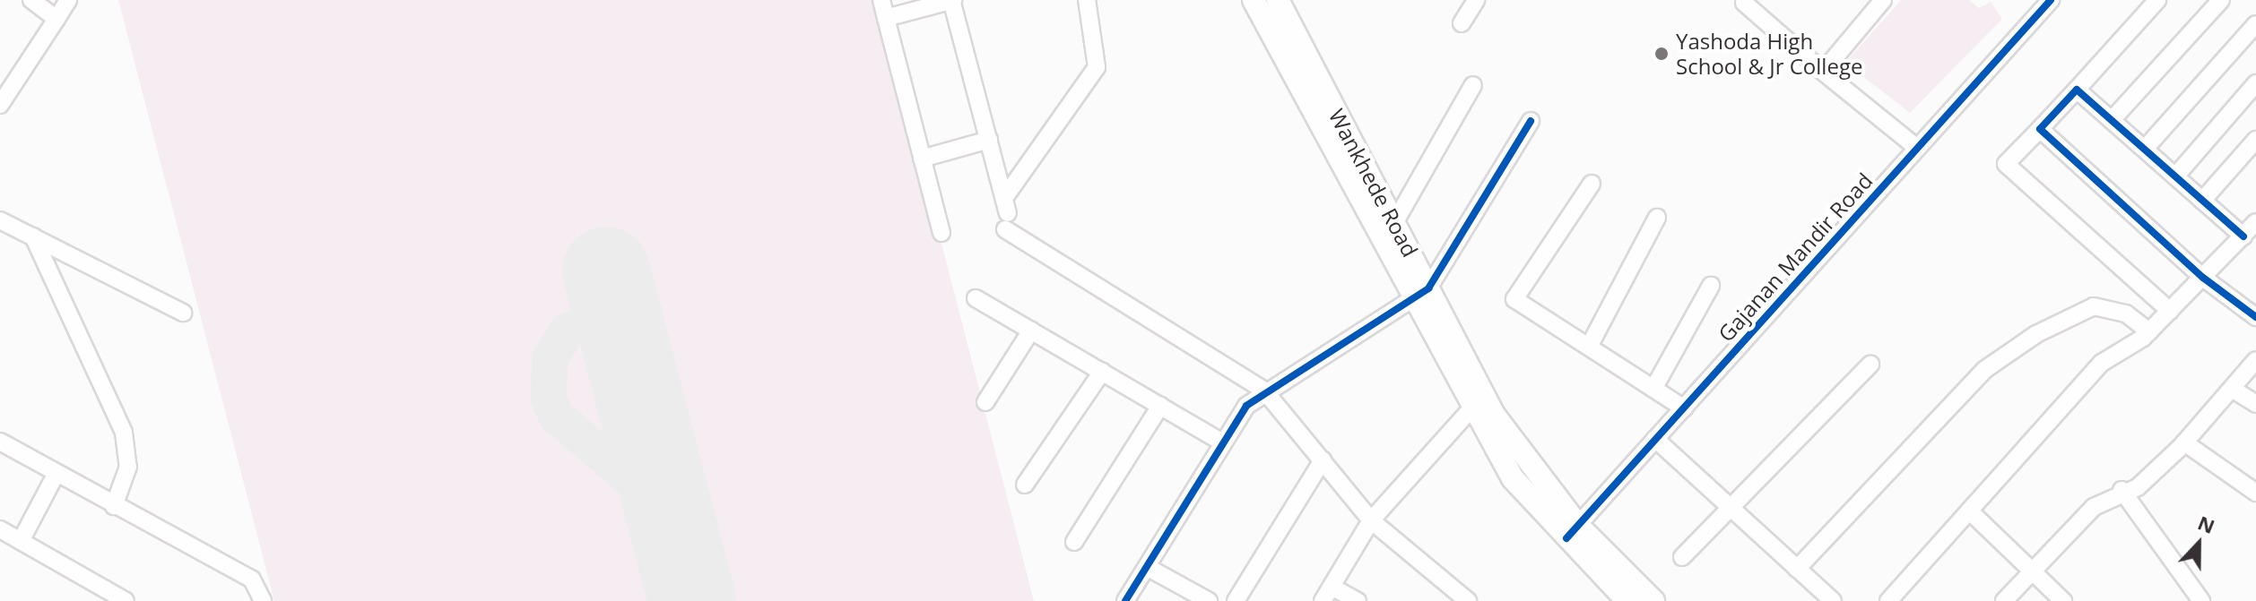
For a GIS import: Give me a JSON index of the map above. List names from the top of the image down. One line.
{"streets":{"main road":["Wankhede Road"],"street":["Gajanan Mandir Road"]},"crossings":[["Wankhede Road","Gajanan Mandir Road"]],"places":["Yashoda High School & Jr College"],"north":"top"}
